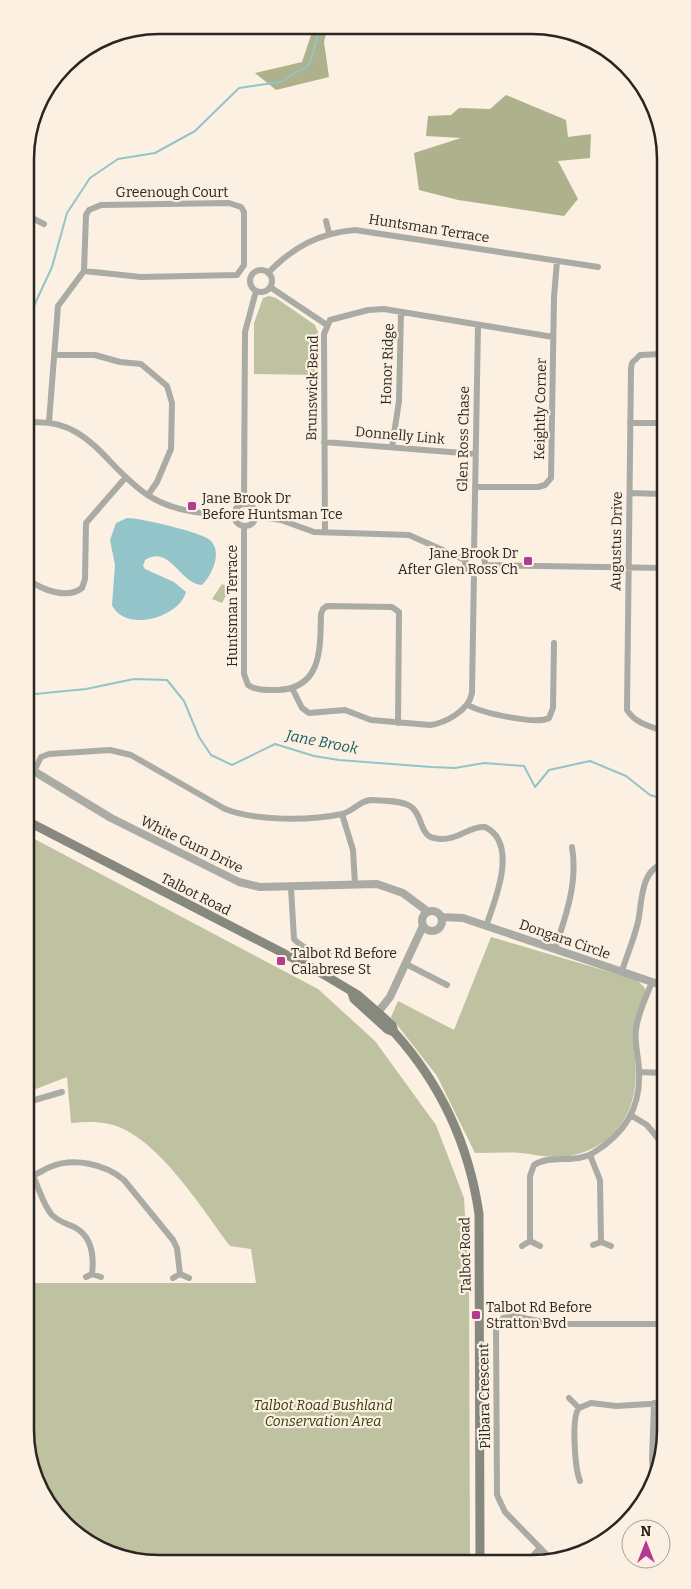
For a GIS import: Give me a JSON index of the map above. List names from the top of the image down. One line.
{"streets":{"main road":["Talbot Road"],"street":["Greenough Court","Huntsman Terrace","Honor Ridge","Brunswick Bend","Keightly Corner","Donnelly Link","Glen Ross Chase","Augustus Drive","White Gum Drive","Dongara Circle","Pilbara Crescent"]},"crossings":[["Huntsman Terrace","Keightly Corner"],["Honor Ridge","Brunswick Bend"],["Honor Ridge","Donnelly Link"],["Brunswick Bend","Keightly Corner"],["Brunswick Bend","Donnelly Link"],["Brunswick Bend","Glen Ross Chase"],["Keightly Corner","Glen Ross Chase"],["Donnelly Link","Glen Ross Chase"],["White Gum Drive","Dongara Circle"]],"water":["Jane Brook"],"parks":["Talbot Road Bushland Conservation Area"],"places":{"transit":["Jane Brook Dr Before Huntsman Tce","Jane Brook Dr After Glen Ross Ch","Talbot Rd Before Calabrese St","Talbot Rd Before Stratton Bvd"]},"north":"top"}
